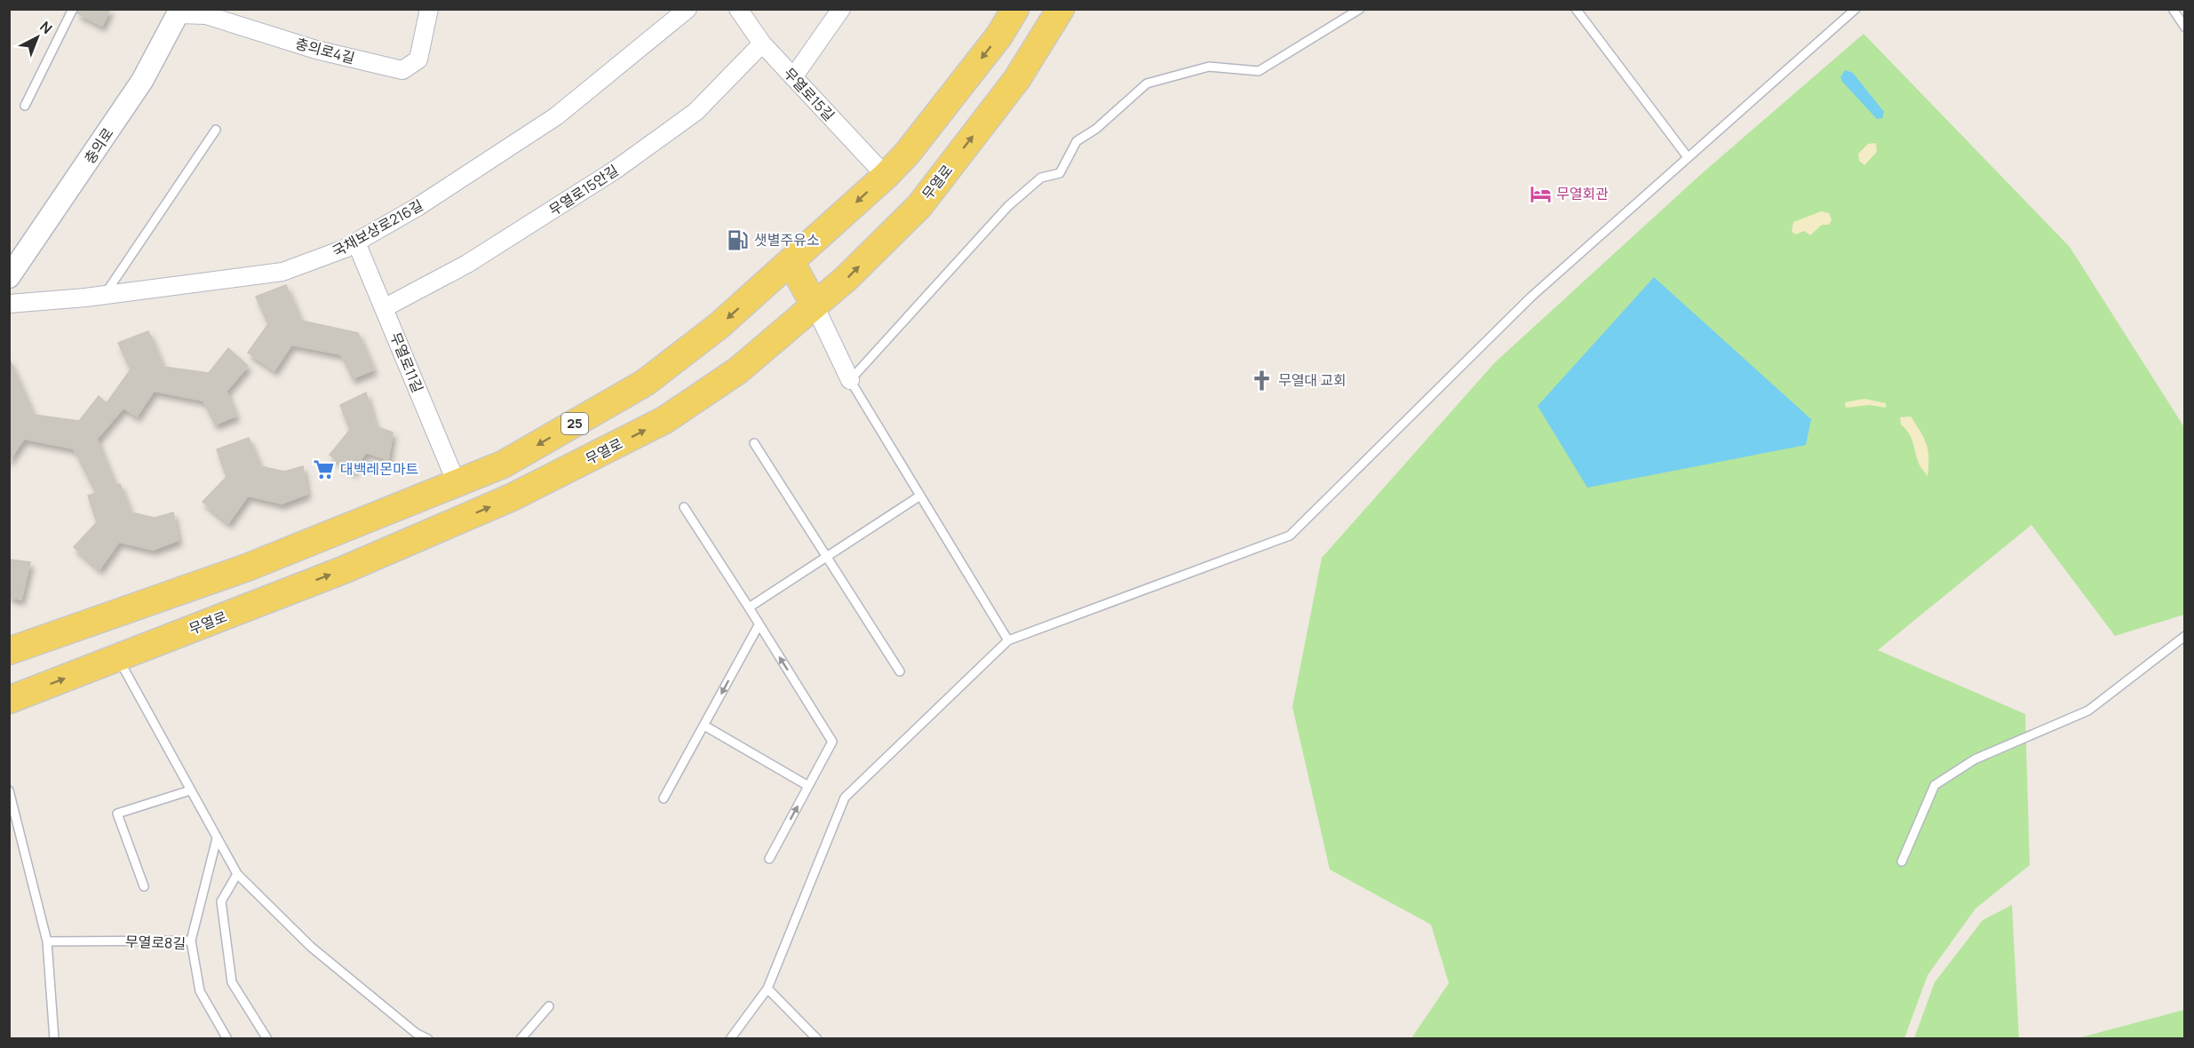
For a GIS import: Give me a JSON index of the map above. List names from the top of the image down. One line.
{"streets":{"main road":["무열로","25"],"street":["충의로4길","무열로15길","충의로","무열로15안길","국채보상로216길","무열로11길"],"lane":["무열로8길"]},"crossings":[["충의로4길","충의로"],["무열로15길","무열로15안길"],["무열로15길","25"],["무열로15안길","무열로11길"],["국채보상로216길","무열로11길"],["무열로11길","25"]],"places":{"hotel":["무열회관"],"fuel station":["샛별주유소"],"church":["무열대 교회"],"supermarket":["대백레몬마트"]},"north":"top right"}
